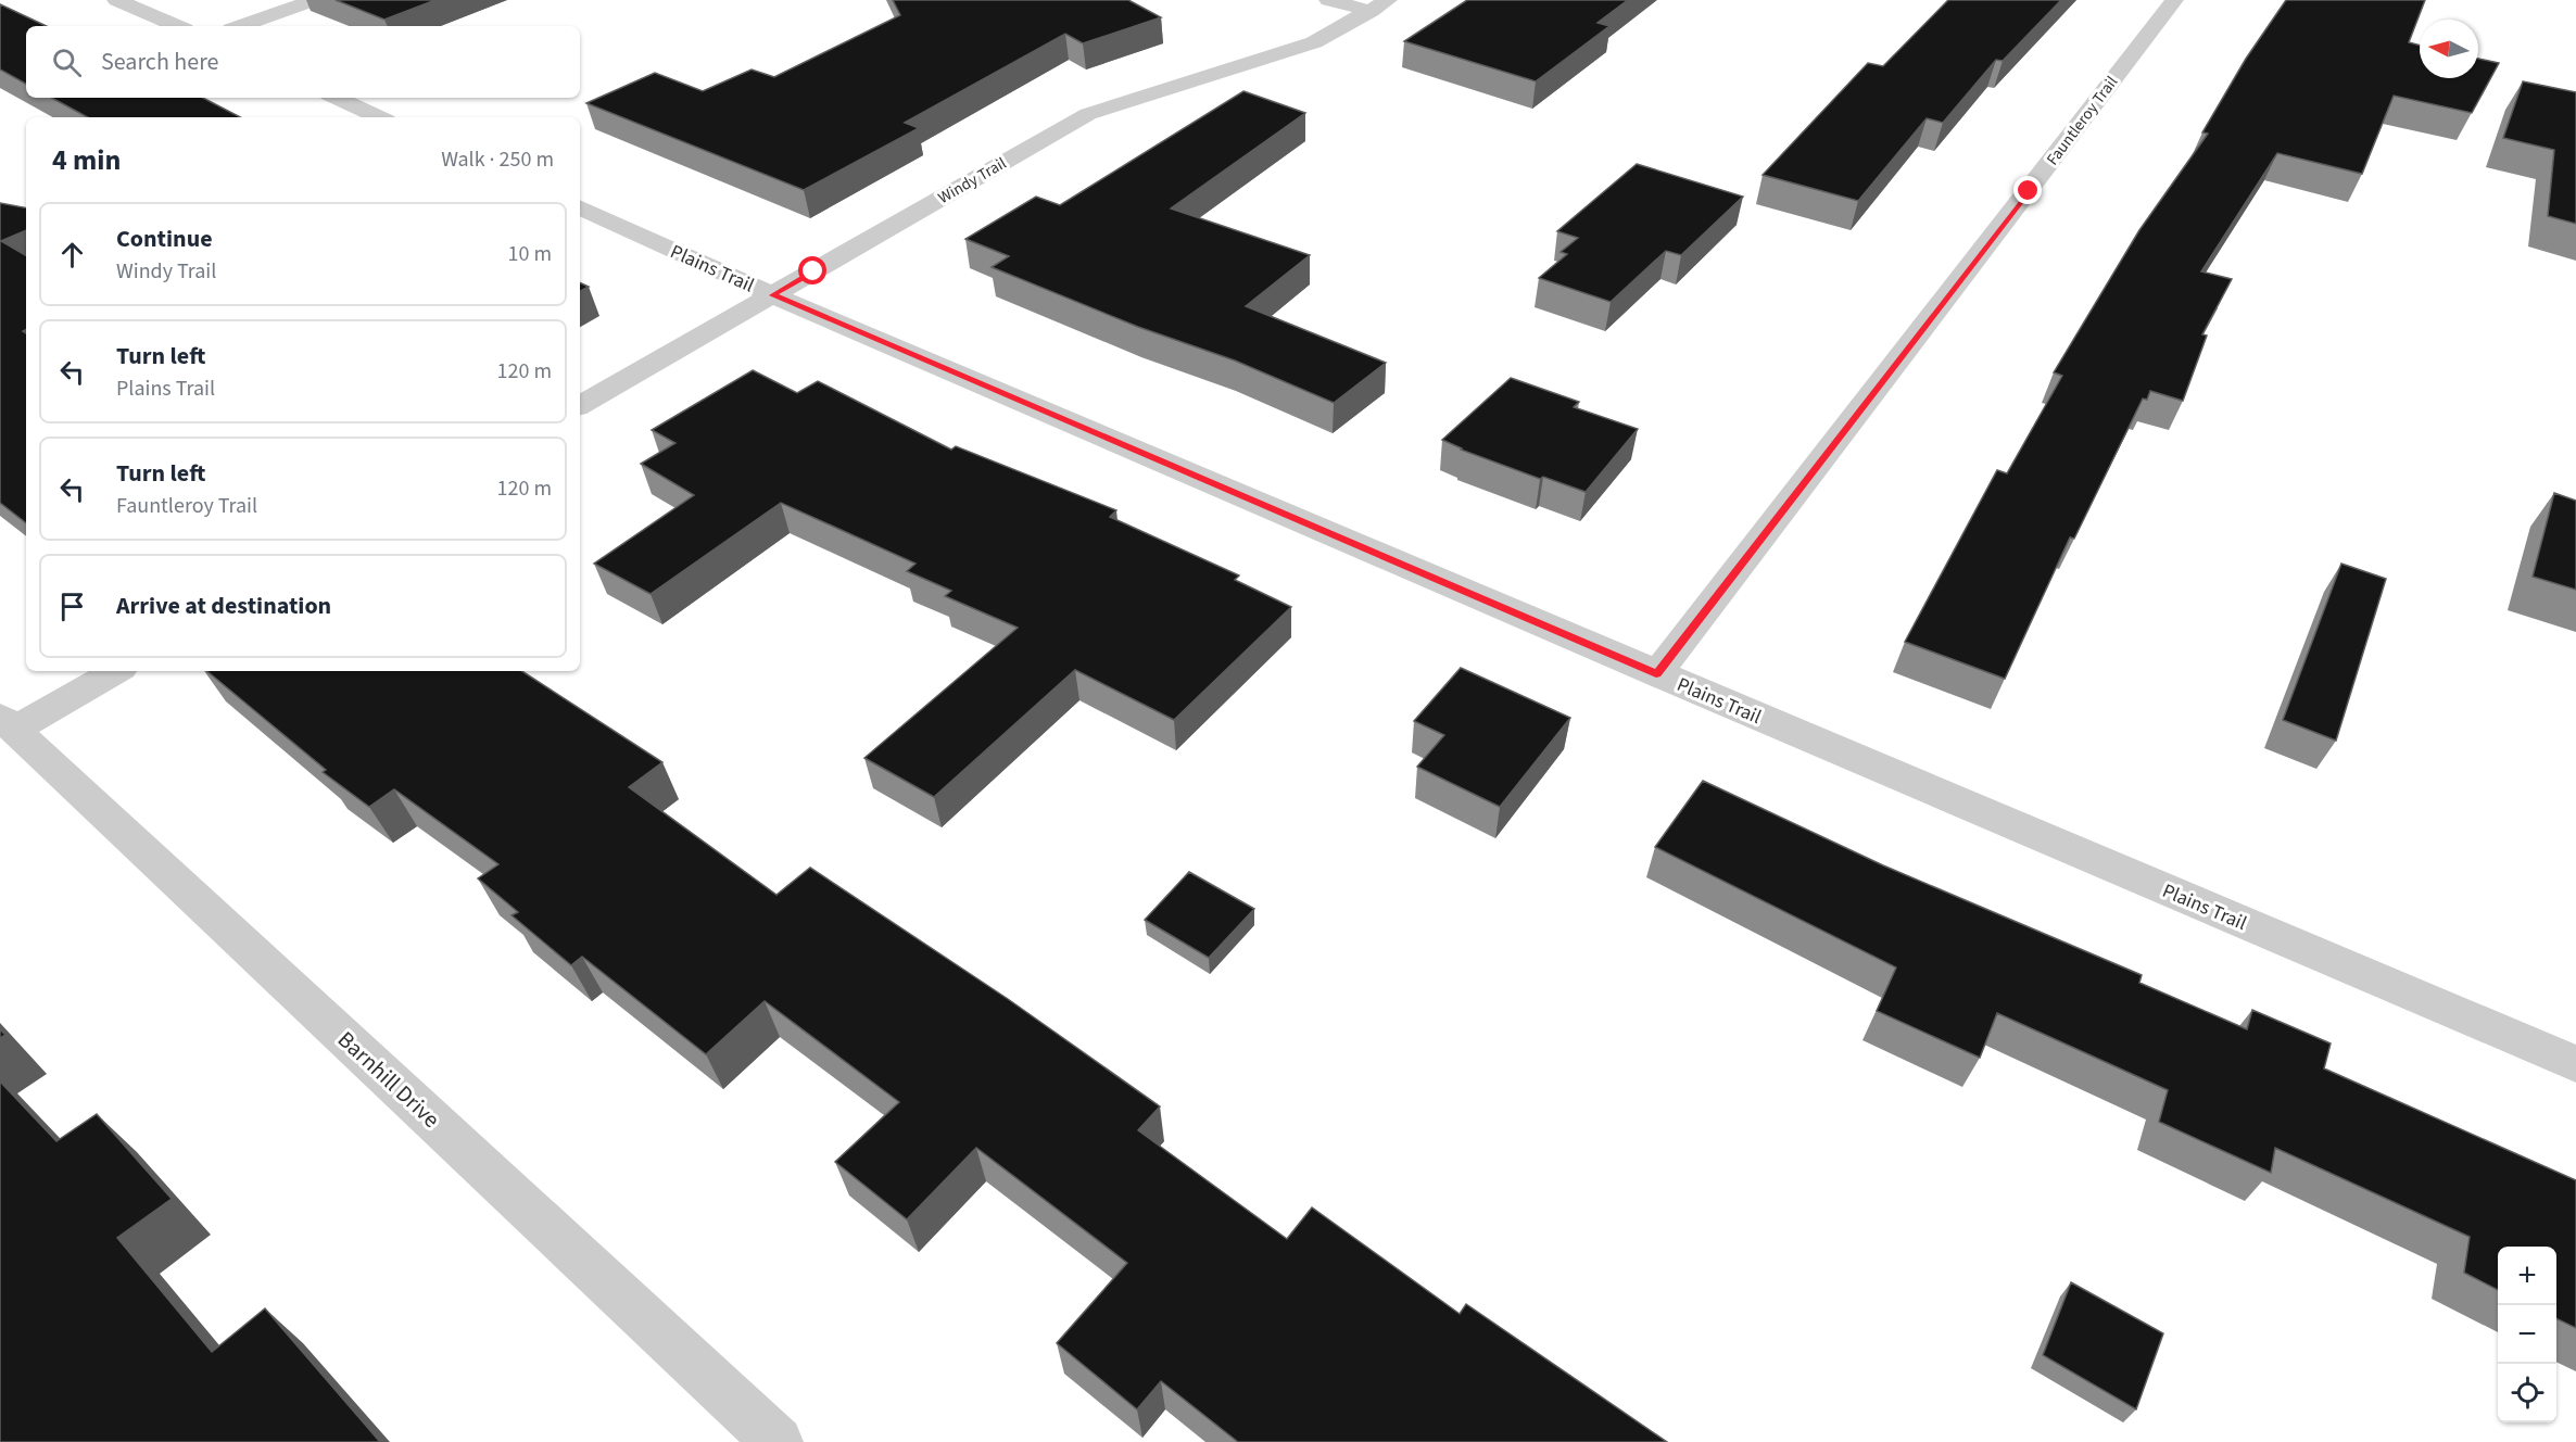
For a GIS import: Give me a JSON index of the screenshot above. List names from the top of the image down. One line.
{"streets":{"street":["Fauntleroy Trail","Windy Trail","Plains Trail","Barnhill Drive"]},"crossings":[["Fauntleroy Trail","Plains Trail"],["Windy Trail","Plains Trail"]],"north":"left","page":{"search":"Search here","heading":["4 min","Walk · 250 m"],"list":[["Continue","Windy Trail","10 m"],["Turn left","Plains Trail","120 m"],["Turn left","Fauntleroy Trail","120 m"],"Arrive at destination"],"map_buttons":["+","−"]}}
